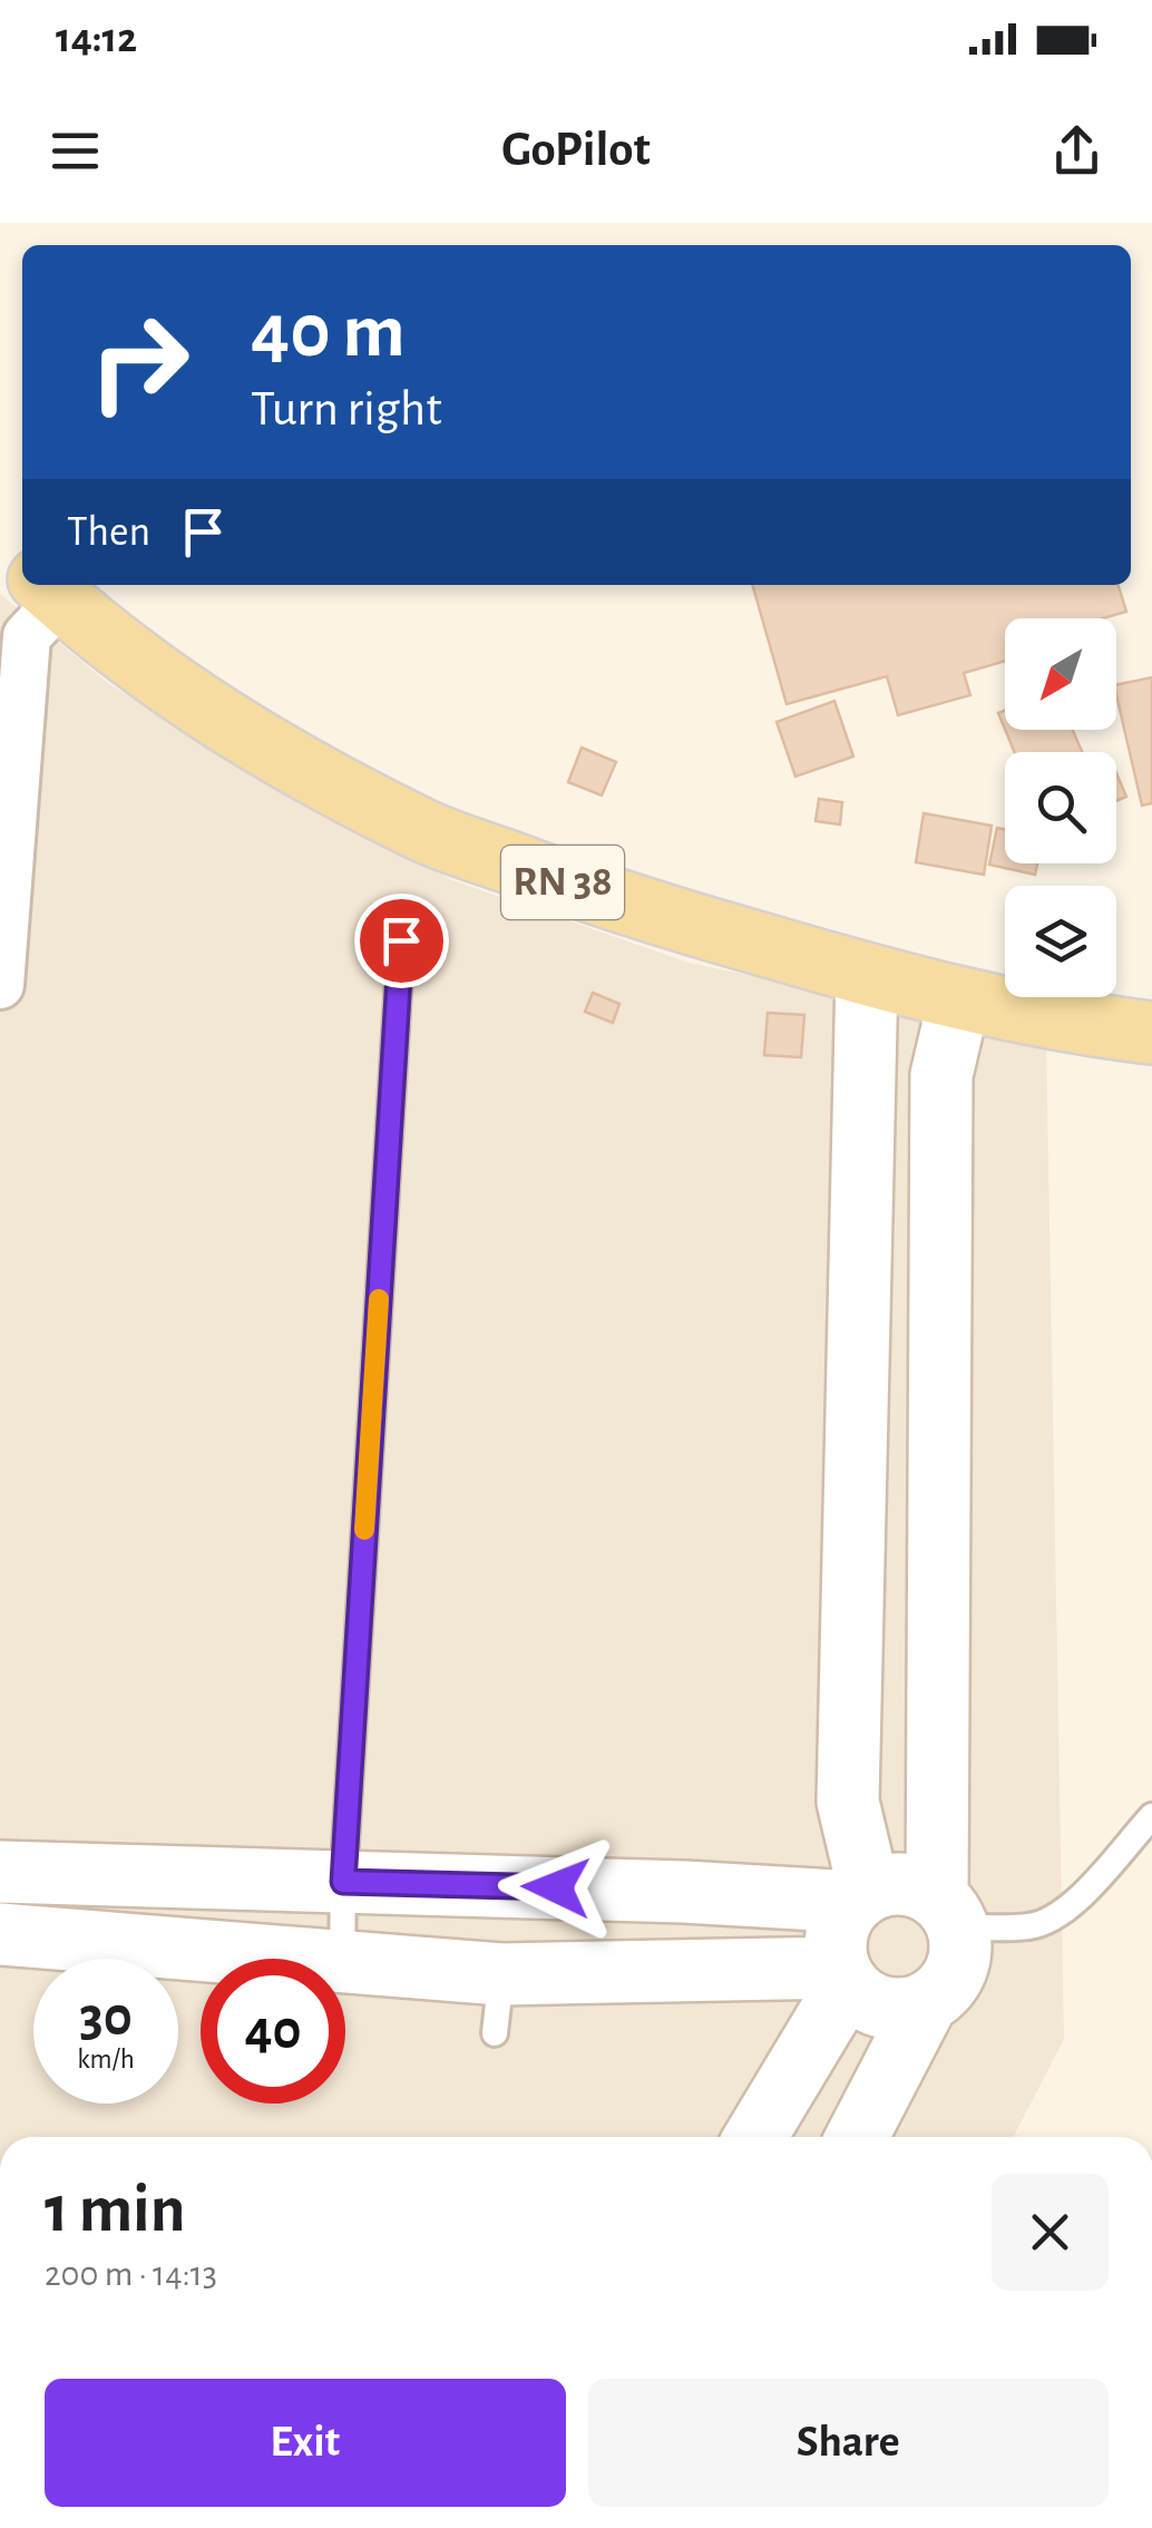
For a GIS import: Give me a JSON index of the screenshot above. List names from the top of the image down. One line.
{"streets":{"main road":["RN 38"]},"north":"bottom left","page":{"status":"14:12","header":"GoPilot","turn":["40 m","Turn right"],"then":"Then","speed":"30 km/h","limit":"40","heading":["1 min","200 m · 14:13"],"buttons":["Exit","Share"]}}
